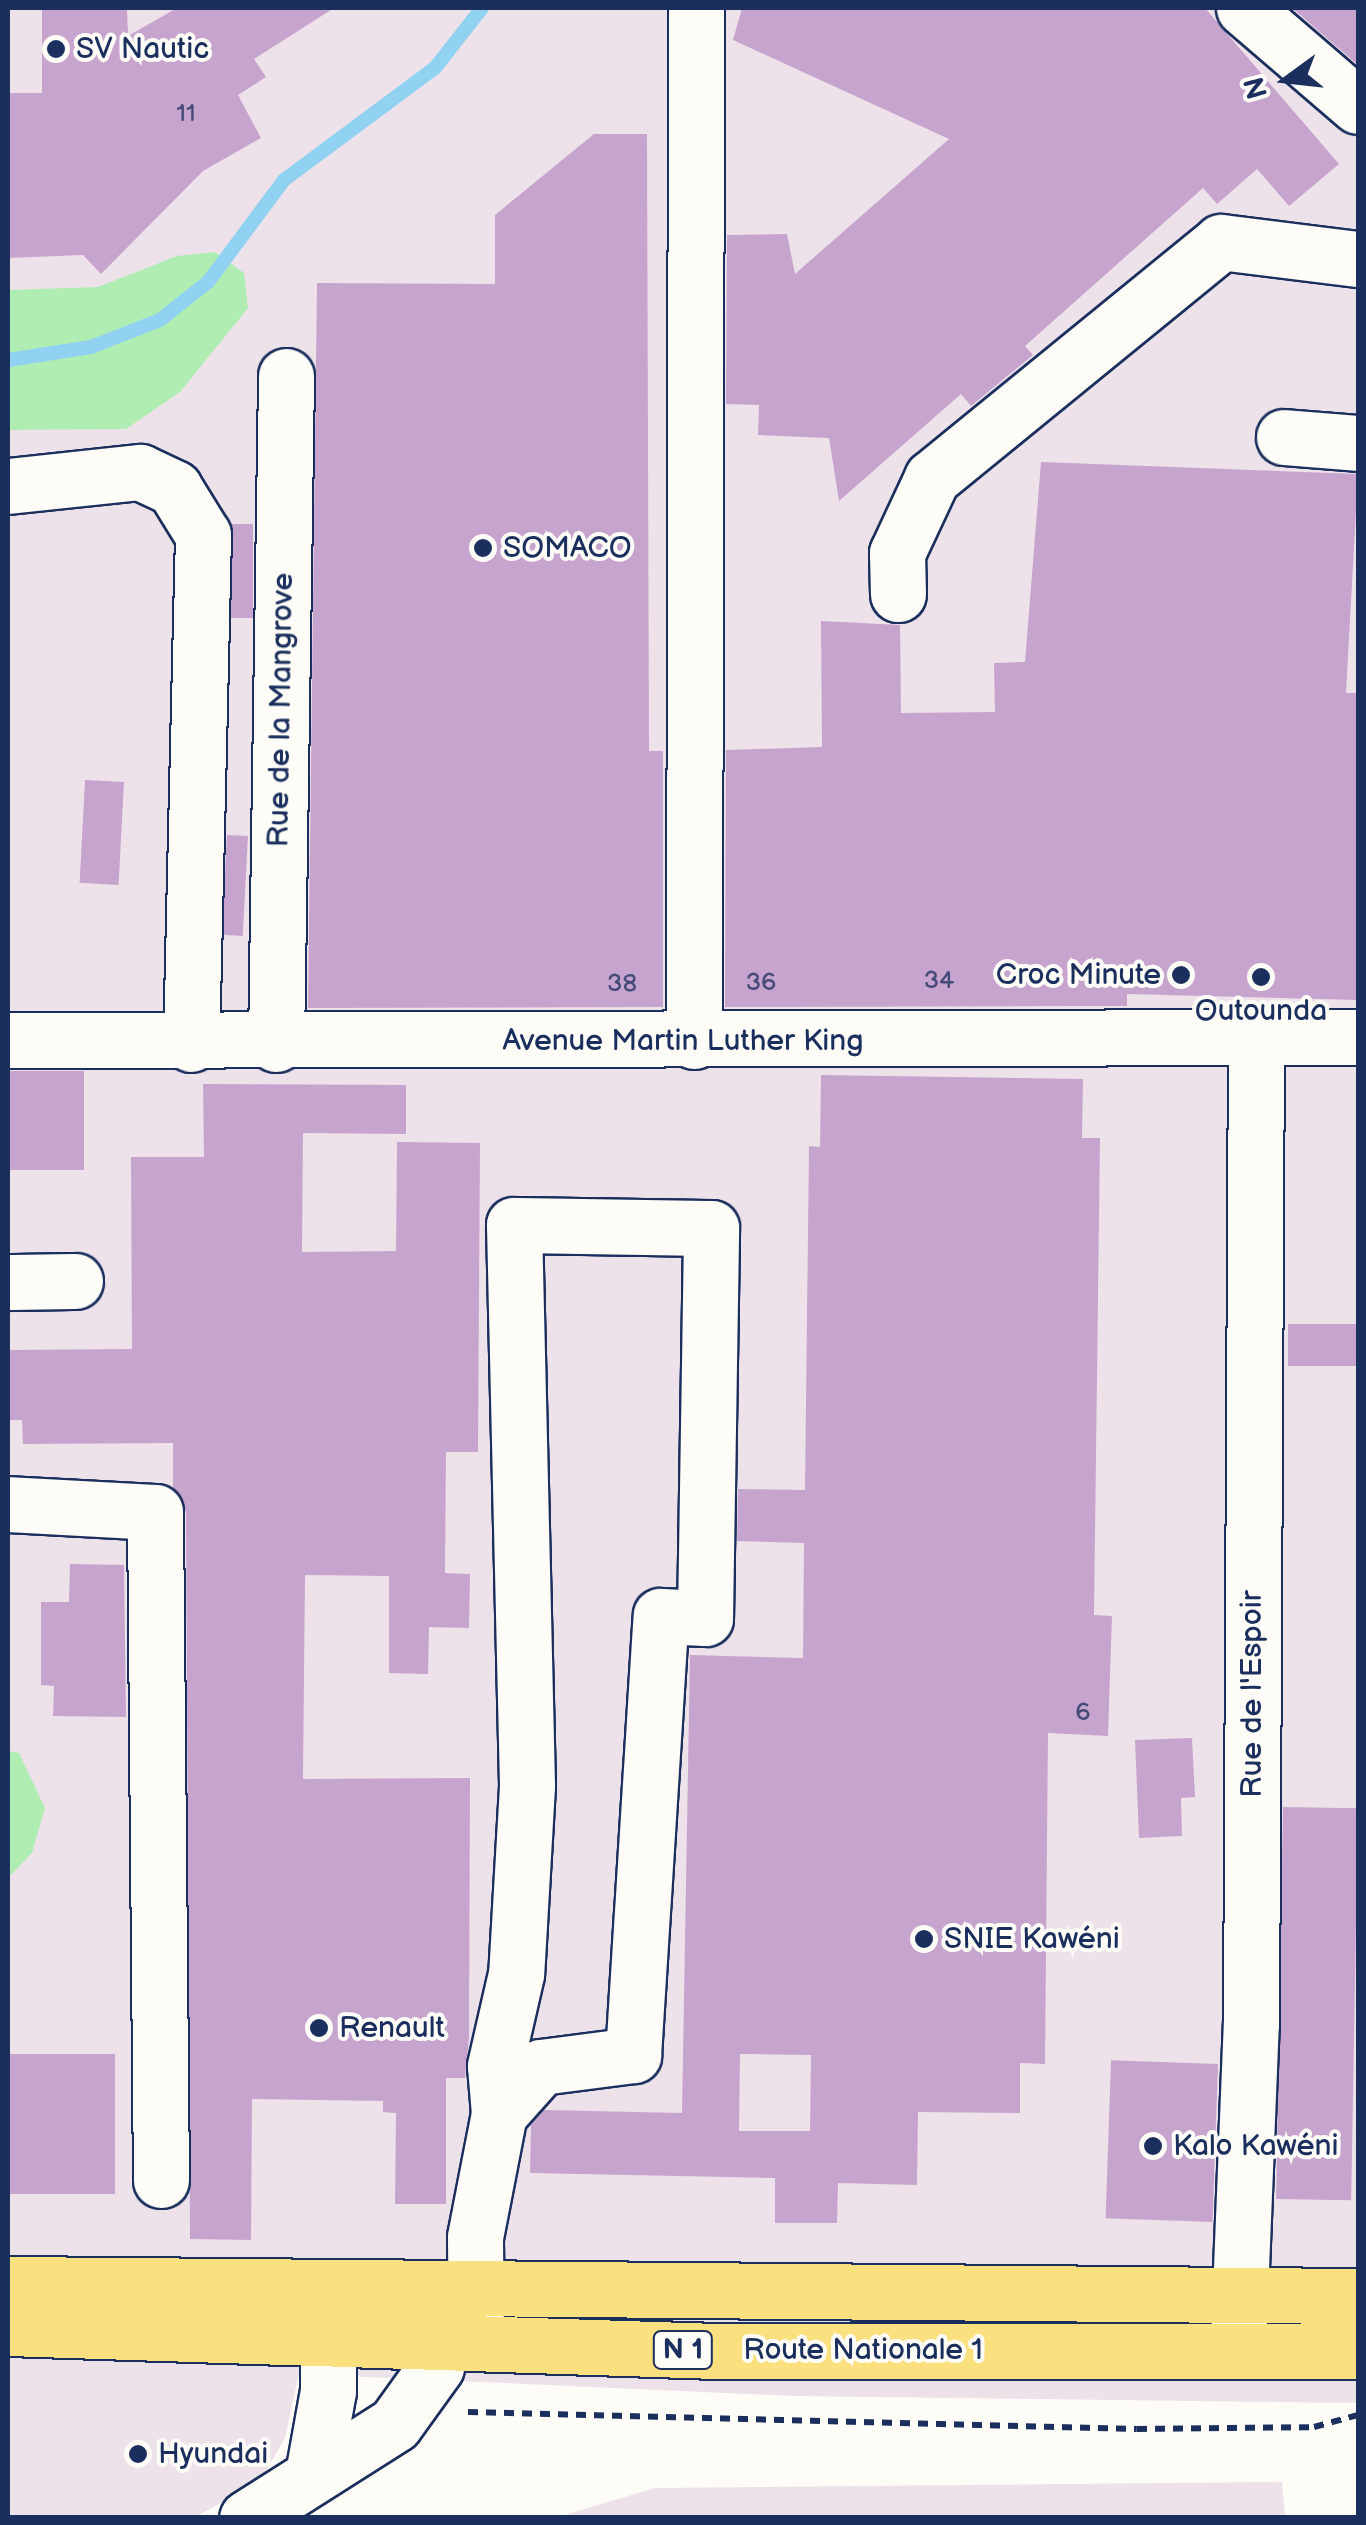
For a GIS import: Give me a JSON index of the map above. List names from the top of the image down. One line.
{"streets":{"main road":["N 1","Route Nationale 1"],"street":["Rue de la Mangrove","Avenue Martin Luther King","Rue de l'Espoir"]},"crossings":[["Rue de la Mangrove","Avenue Martin Luther King"],["Avenue Martin Luther King","Rue de l'Espoir"],["Rue de l'Espoir","Route Nationale 1"]],"places":["SV Nautic","SOMACO","Croc Minute","Outounda","SNIE Kawéni","Renault","Kalo Kawéni","Hyundai"],"house_numbers":["11","34","36","38","6"],"north":"left"}
